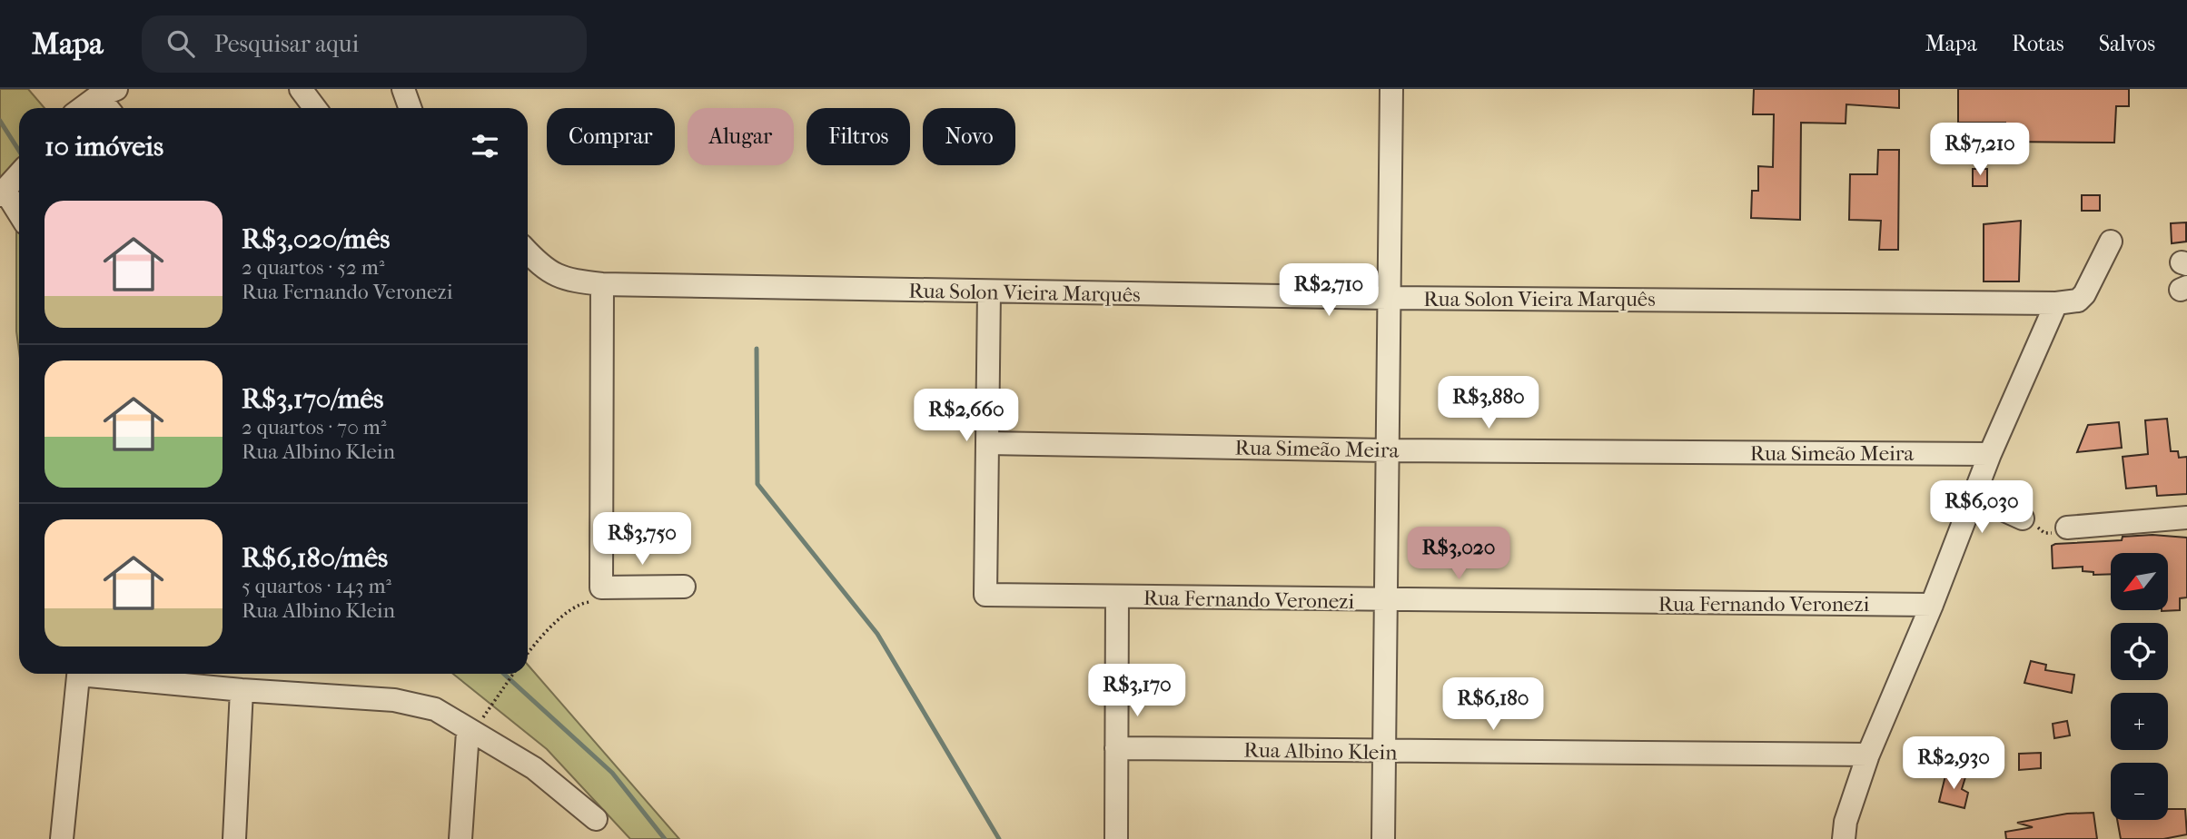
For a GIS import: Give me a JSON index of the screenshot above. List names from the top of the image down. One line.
{"streets":{"street":["Rua Solon Vieira Marquês","Rua Simeão Meira","Rua Fernando Veronezi","Rua Albino Klein"]},"crossings":[["Rua Simeão Meira","Rua Fernando Veronezi"]],"north":"bottom left","page":{"header":"Mapa","search":"Pesquisar aqui","nav":["Mapa","Rotas","Salvos"],"chip":["Comprar","Alugar","Filtros","Novo"],"heading":"10 imóveis","price":["R$7,210","R$2,710","R$3,880","R$2,660","R$6,030","R$3,750","R$3,020","R$3,170","R$6,180","R$2,930"],"list":[{"name":"R$3,020/mês","note":"2 quartos · 52 m² · Rua Fernando Veronezi"},{"name":"R$3,170/mês","note":"2 quartos · 70 m² · Rua Albino Klein"},{"name":"R$6,180/mês","note":"5 quartos · 143 m² · Rua Albino Klein"}],"map_buttons":["+","−"]}}
